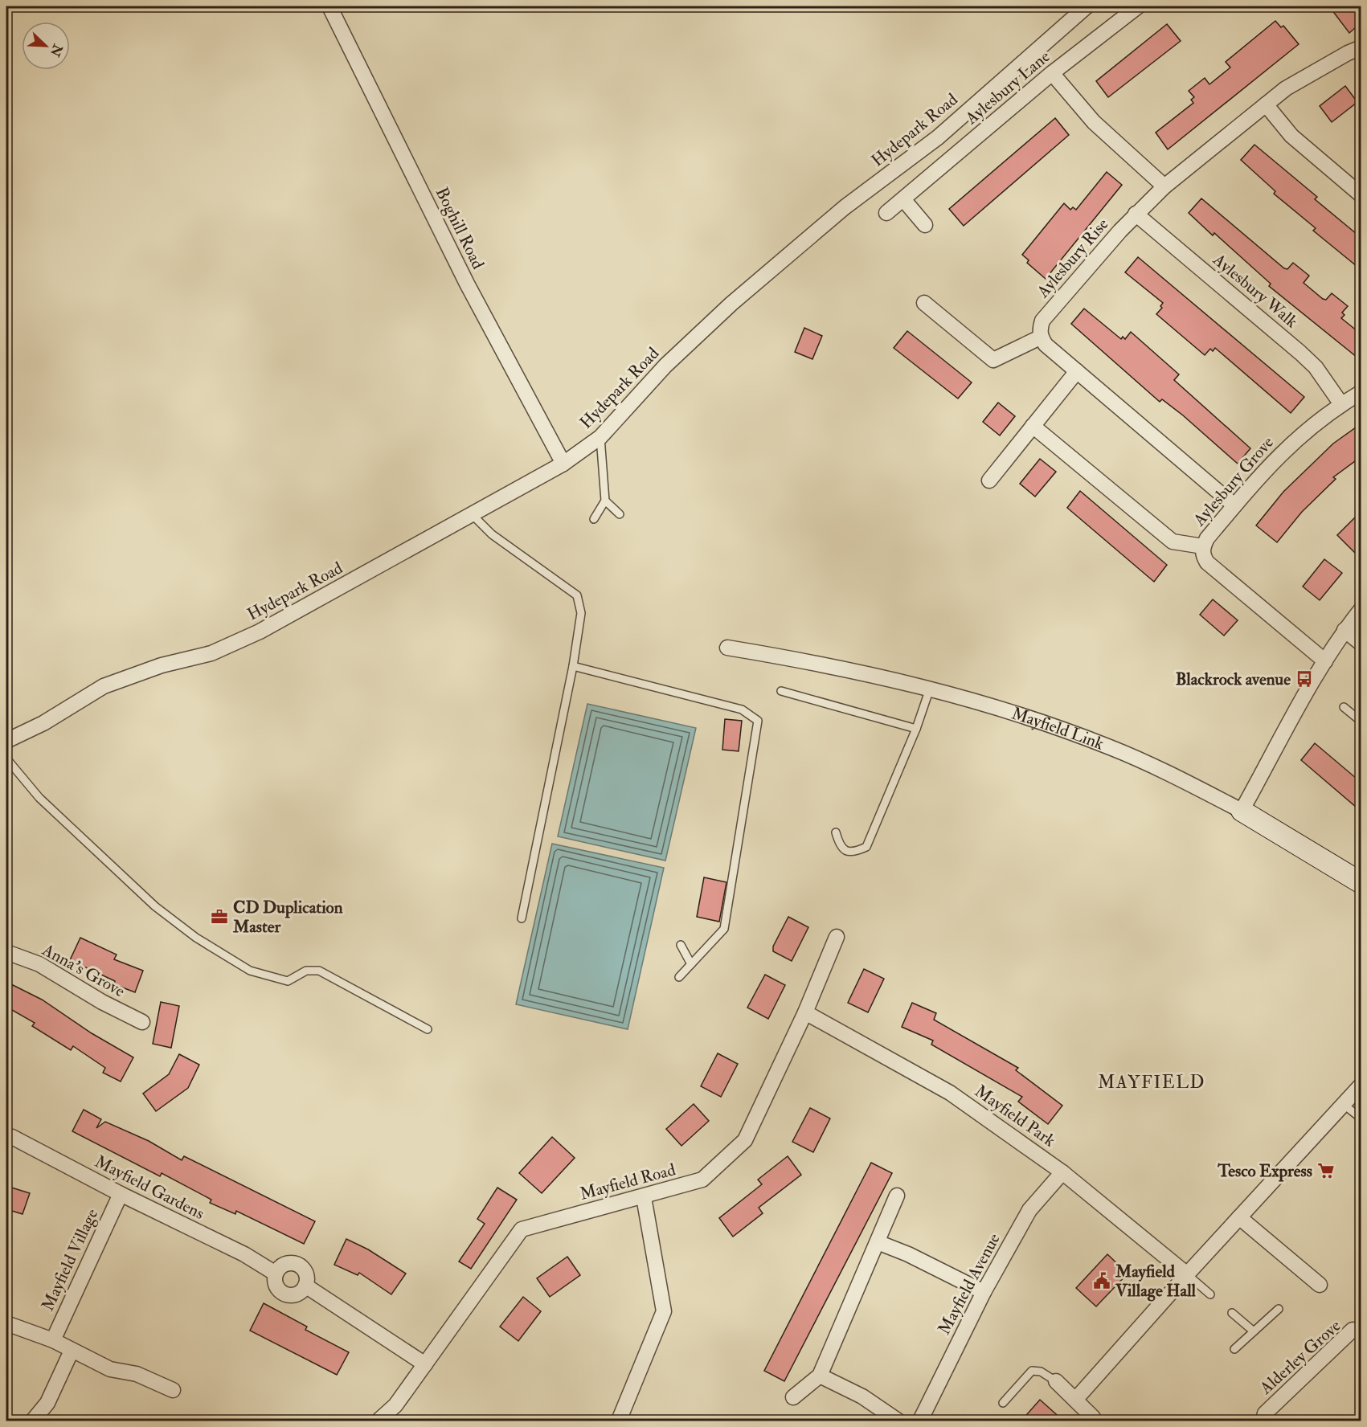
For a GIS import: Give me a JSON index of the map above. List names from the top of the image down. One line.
{"streets":{"street":["Aylesbury Lane","Hydepark Road","Boghill Road","Aylesbury Rise","Aylesbury Walk","Aylesbury Grove","Mayfield Link","Anna's Grove","Mayfield Park","Mayfield Road","Mayfield Gardens","Mayfield Village","Mayfield Avenue","Alderley Grove"]},"crossings":[["Hydepark Road","Boghill Road"],["Aylesbury Rise","Aylesbury Walk"],["Aylesbury Walk","Aylesbury Grove"],["Mayfield Park","Mayfield Road"],["Mayfield Park","Mayfield Avenue"],["Mayfield Gardens","Mayfield Village"]],"districts":["MAYFIELD"],"places":{"bus stop":["Blackrock avenue"],"office":["CD Duplication Master"],"supermarket":["Tesco Express"],"public building":["Mayfield Village Hall"]},"north":"bottom right"}
